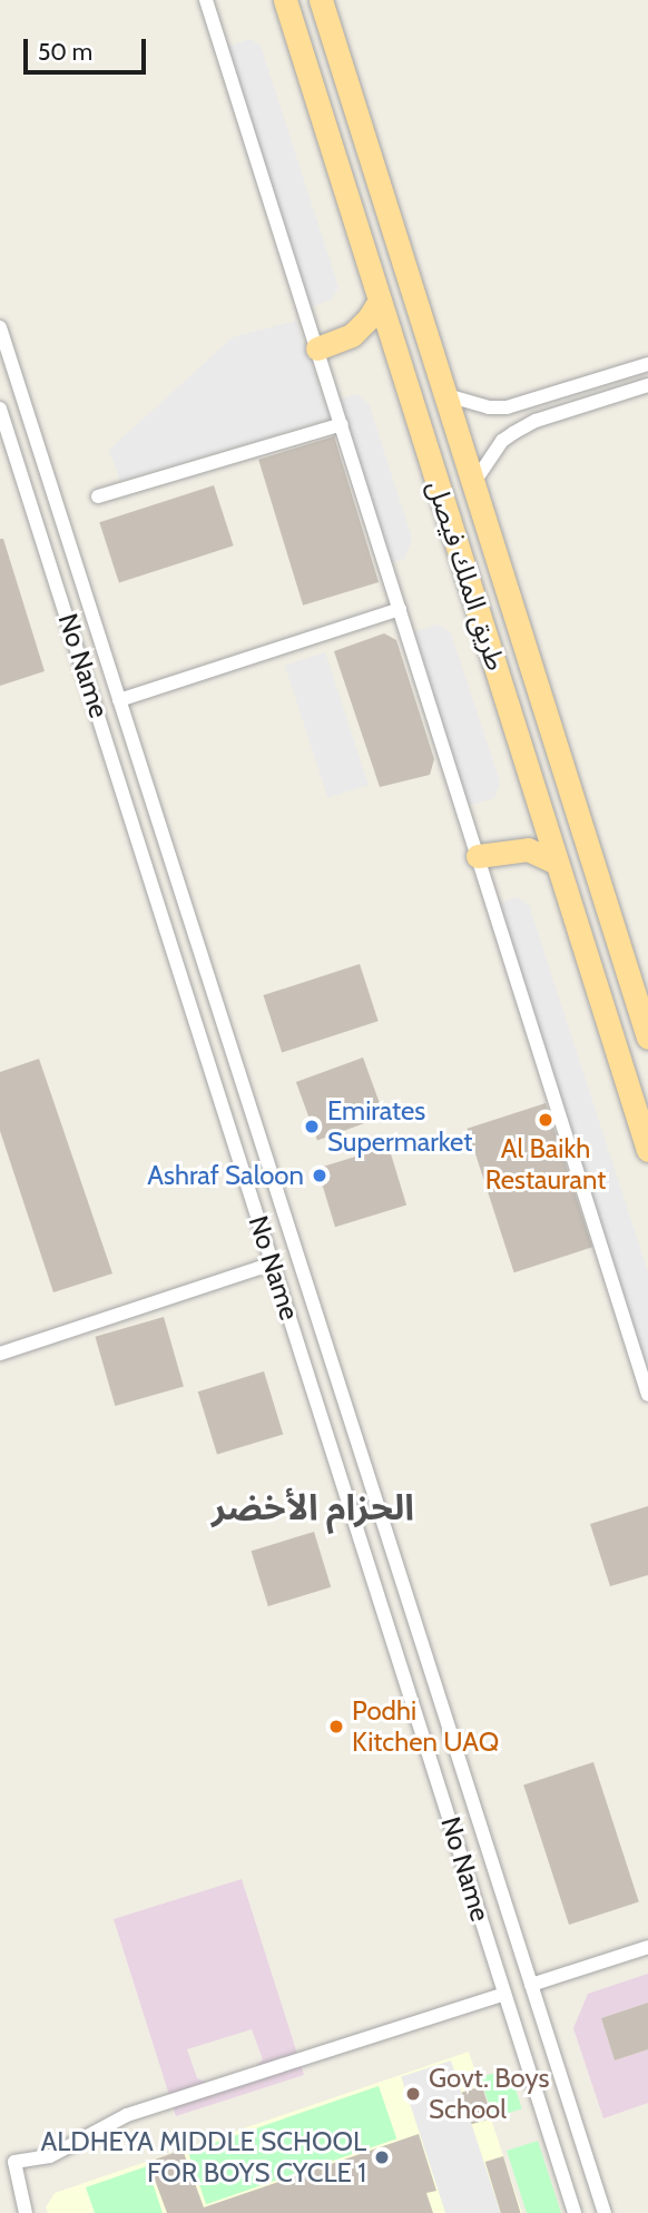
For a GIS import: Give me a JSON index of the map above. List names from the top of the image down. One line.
{"streets":{"main road":["طريق الملك فيصل"],"street":["No Name"]},"districts":["الحزام الأخضر"],"places":["Al Baikh Restaurant","Emirates Supermarket","Ashraf Saloon","Podhi Kitchen UAQ","Govt. Boys School","ALDHEYA MIDDLE SCHOOL FOR BOYS CYCLE 1"],"scale_bar":"50 m"}
